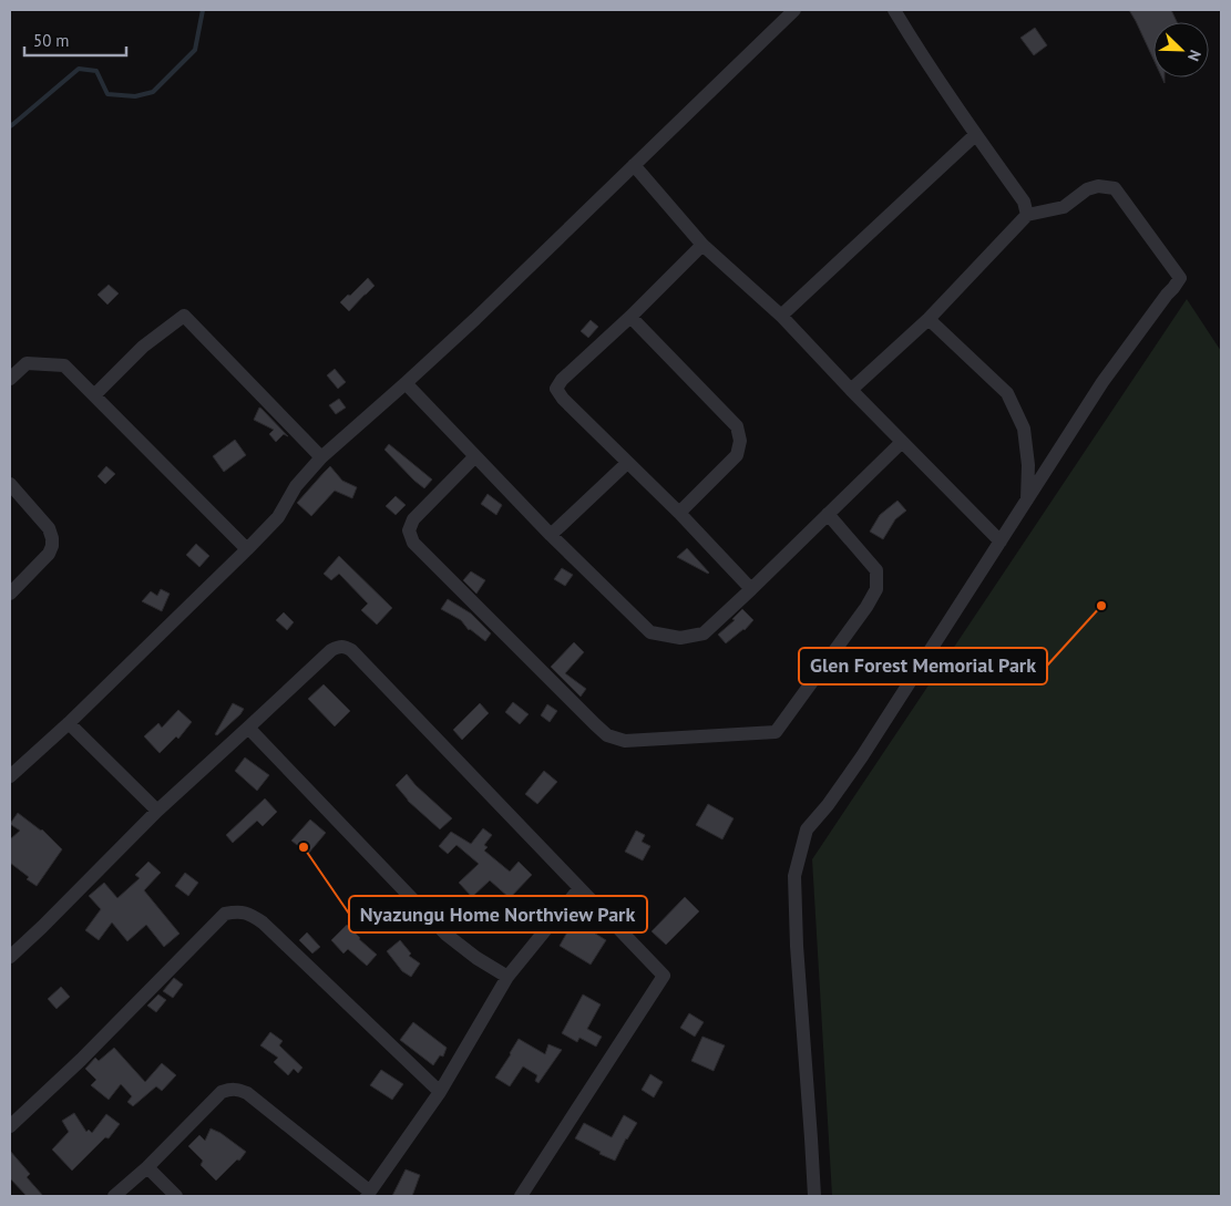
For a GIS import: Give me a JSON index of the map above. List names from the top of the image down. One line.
{"places":["Glen Forest Memorial Park","Nyazungu Home Northview Park"],"scale_bar":"50 m","north":"bottom right"}
